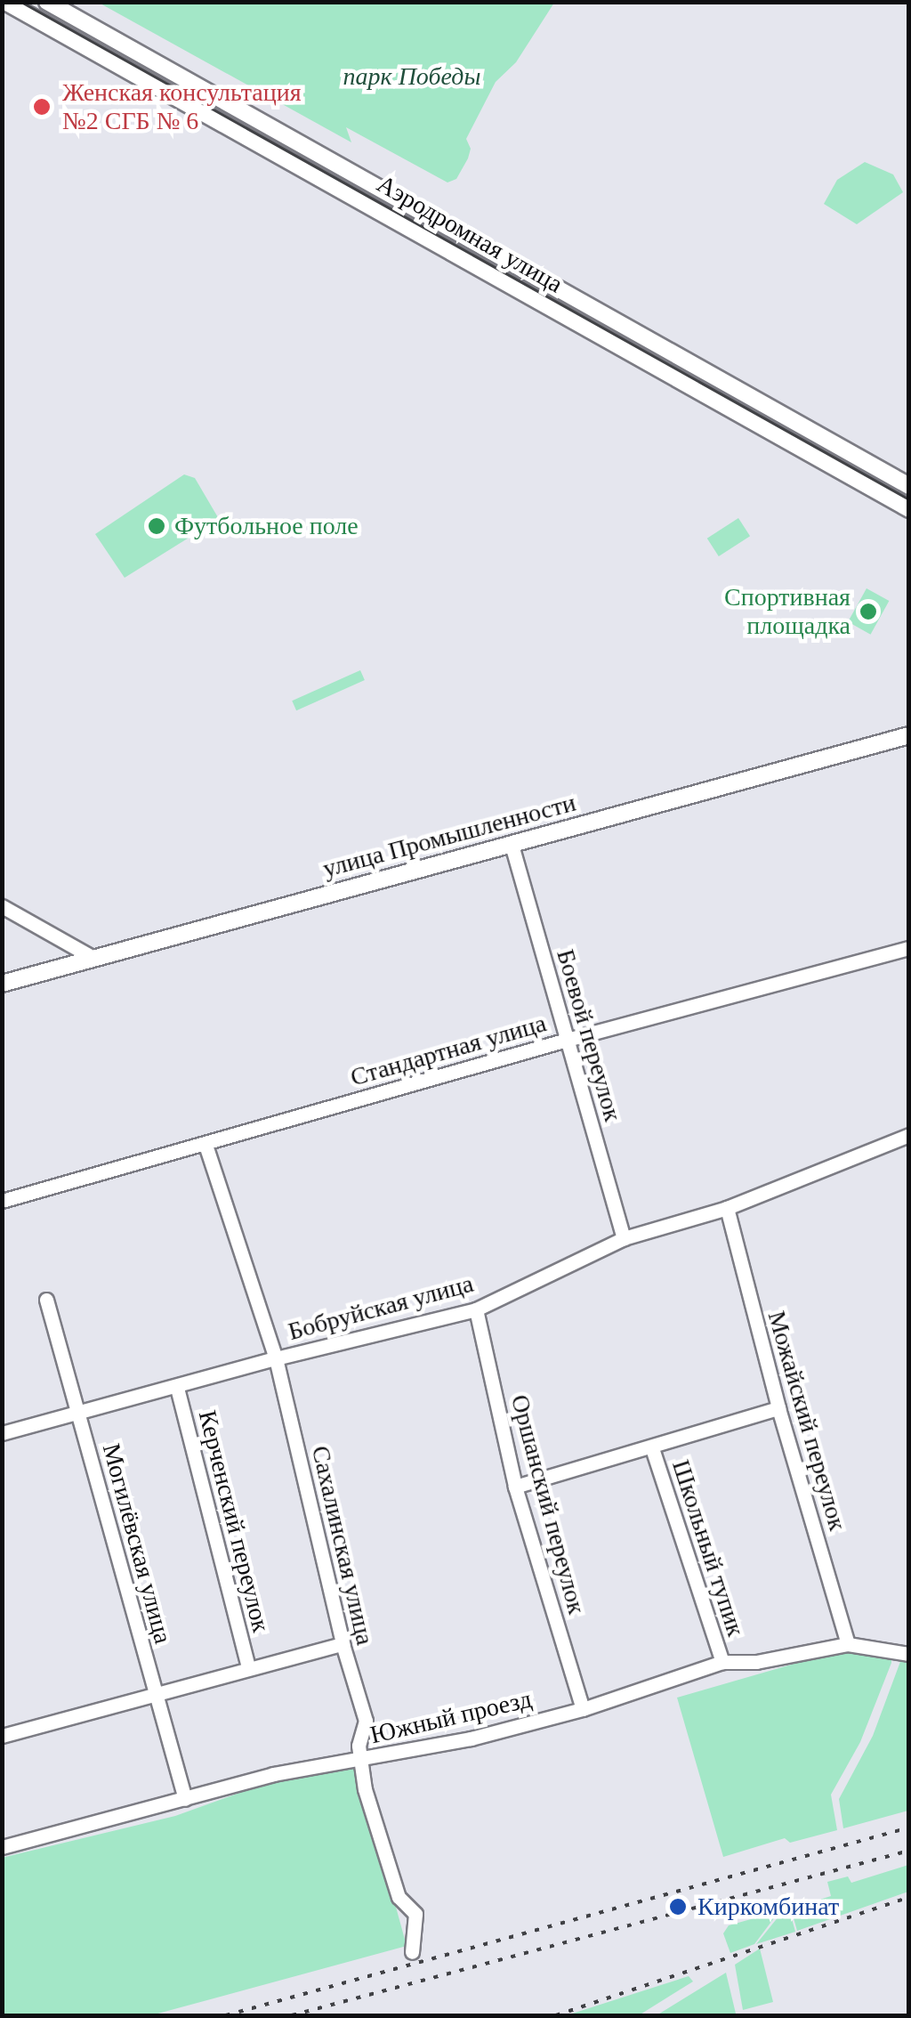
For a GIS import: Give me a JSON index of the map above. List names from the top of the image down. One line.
{"streets":{"main road":["Аэродромная улица","улица Промышленности"],"street":["Боевой переулок","Стандартная улица","Бобруйская улица","Можайский переулок","Оршанский переулок","Керченский переулок","Могилёвская улица","Сахалинская улица","Школьный тупик","Южный проезд"]},"crossings":[["улица Промышленности","Боевой переулок"],["Боевой переулок","Стандартная улица"],["Боевой переулок","Бобруйская улица"],["Стандартная улица","Сахалинская улица"],["Бобруйская улица","Можайский переулок"],["Бобруйская улица","Оршанский переулок"],["Бобруйская улица","Керченский переулок"],["Бобруйская улица","Могилёвская улица"],["Бобруйская улица","Сахалинская улица"],["Можайский переулок","Южный проезд"],["Оршанский переулок","Южный проезд"],["Могилёвская улица","Южный проезд"],["Сахалинская улица","Южный проезд"],["Школьный тупик","Южный проезд"]],"parks":["парк Победы"],"places":["Женская консультация №2 СГБ № 6","Футбольное поле","Спортивная площадка","Киркомбинат"]}
